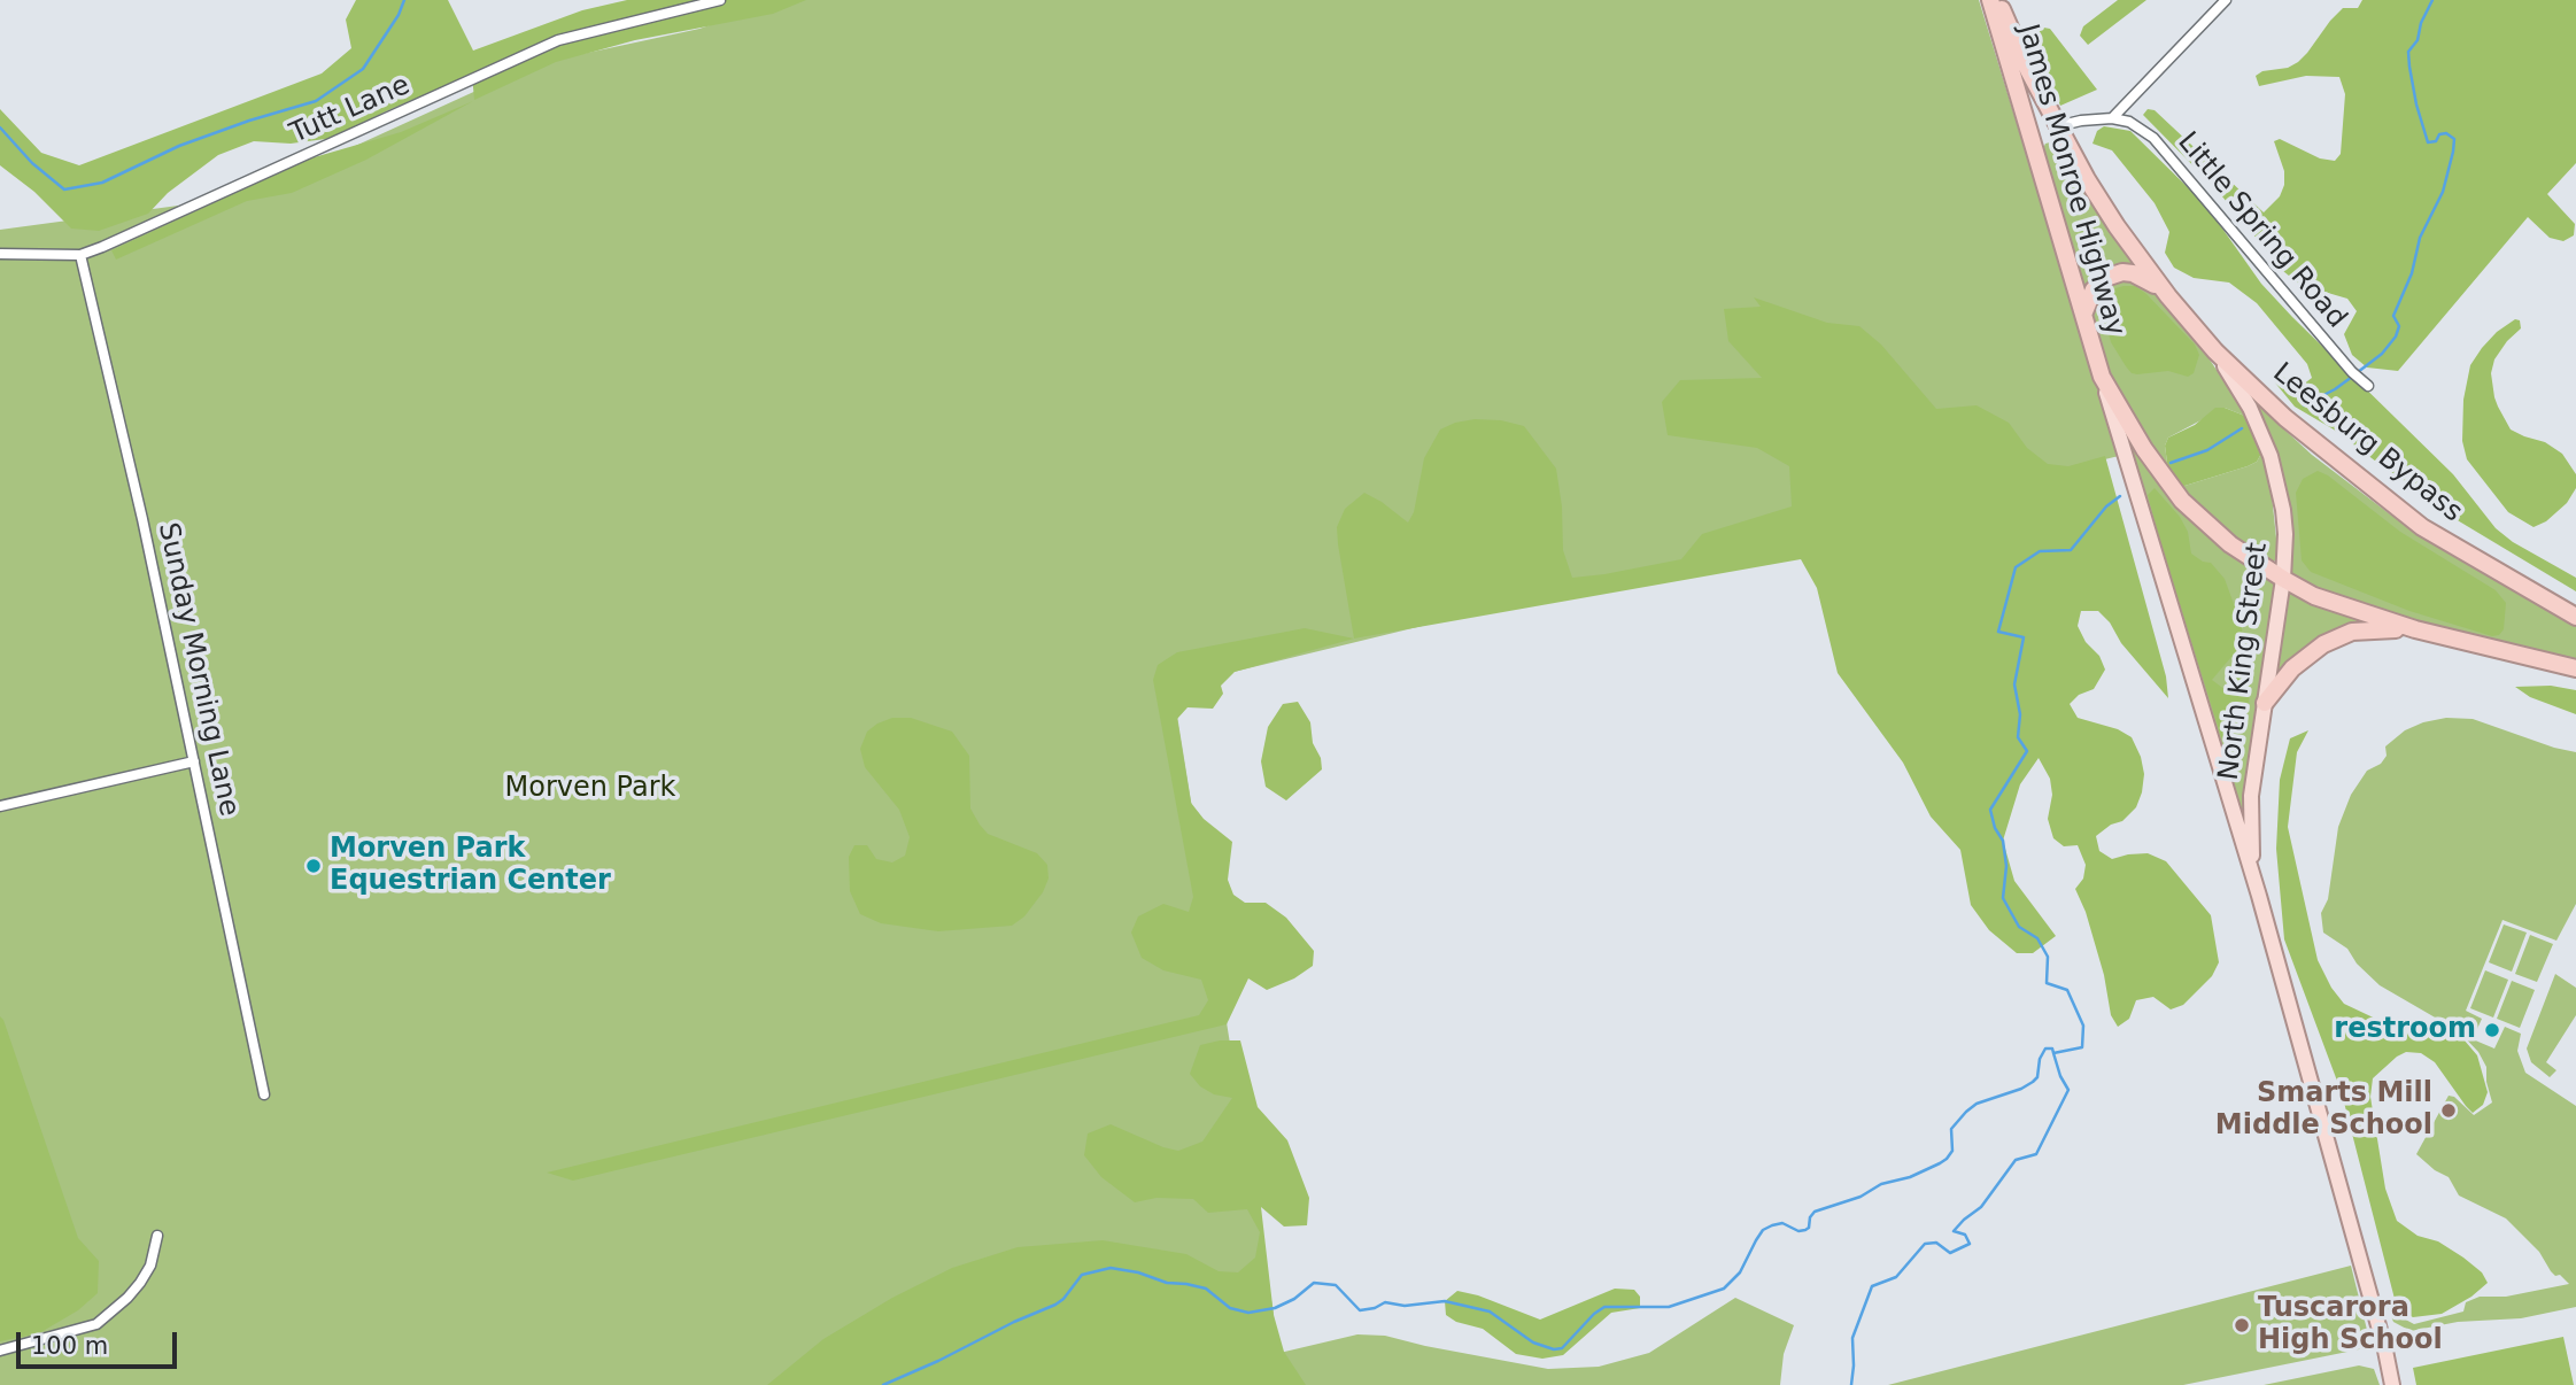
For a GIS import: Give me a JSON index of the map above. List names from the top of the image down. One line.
{"streets":{"highway":["James Monroe Highway","Leesburg Bypass"],"main road":["North King Street"],"street":["Tutt Lane","Little Spring Road","Sunday Morning Lane"]},"crossings":[["Tutt Lane","Sunday Morning Lane"],["James Monroe Highway","Leesburg Bypass"],["James Monroe Highway","North King Street"],["Leesburg Bypass","North King Street"]],"parks":["Morven Park"],"places":["Morven Park Equestrian Center","restroom","Smarts Mill Middle School","Tuscarora High School"],"scale_bar":"100 m"}
